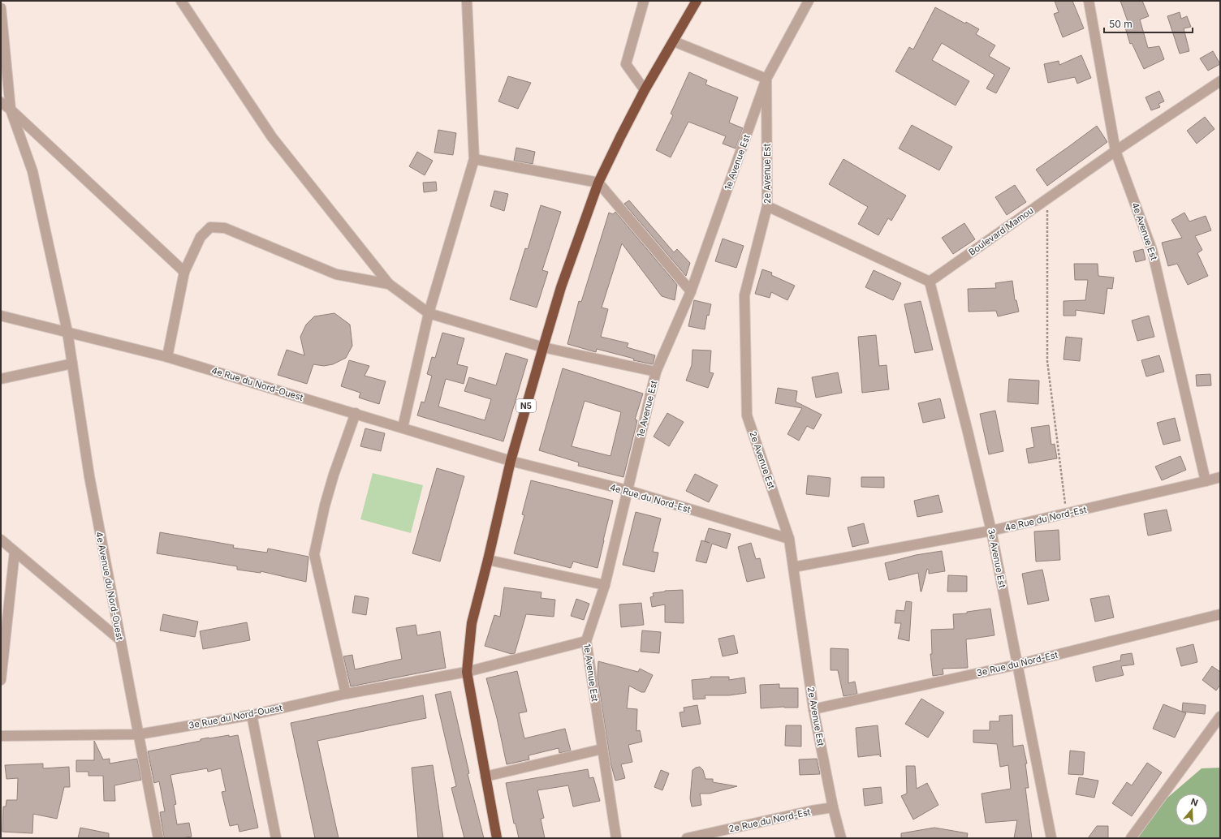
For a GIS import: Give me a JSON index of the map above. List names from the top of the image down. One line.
{"streets":{"highway":["N5"],"street":["1e Avenue Est","2e Avenue Est","Boulevard Mamou","4e Avenue Est","4e Rue du Nord-Ouest","4e Rue du Nord-Est","3e Avenue Est","4e Avenue du Nord-Ouest","3e Rue du Nord-Est","3e Rue du Nord-Ouest","2e Rue du Nord-Est"]},"crossings":[["1e Avenue Est","2e Avenue Est"],["1e Avenue Est","4e Rue du Nord-Est"],["1e Avenue Est","3e Rue du Nord-Ouest"],["2e Avenue Est","4e Rue du Nord-Est"],["2e Avenue Est","3e Rue du Nord-Est"],["2e Avenue Est","2e Rue du Nord-Est"],["Boulevard Mamou","4e Avenue Est"],["Boulevard Mamou","3e Avenue Est"],["4e Avenue Est","4e Rue du Nord-Est"],["4e Rue du Nord-Ouest","N5"],["4e Rue du Nord-Ouest","4e Rue du Nord-Est"],["4e Rue du Nord-Ouest","4e Avenue du Nord-Ouest"],["N5","4e Rue du Nord-Est"],["N5","3e Rue du Nord-Ouest"],["4e Rue du Nord-Est","3e Avenue Est"],["3e Avenue Est","3e Rue du Nord-Est"],["4e Avenue du Nord-Ouest","3e Rue du Nord-Ouest"]],"scale_bar":"50 m","north":"top"}
